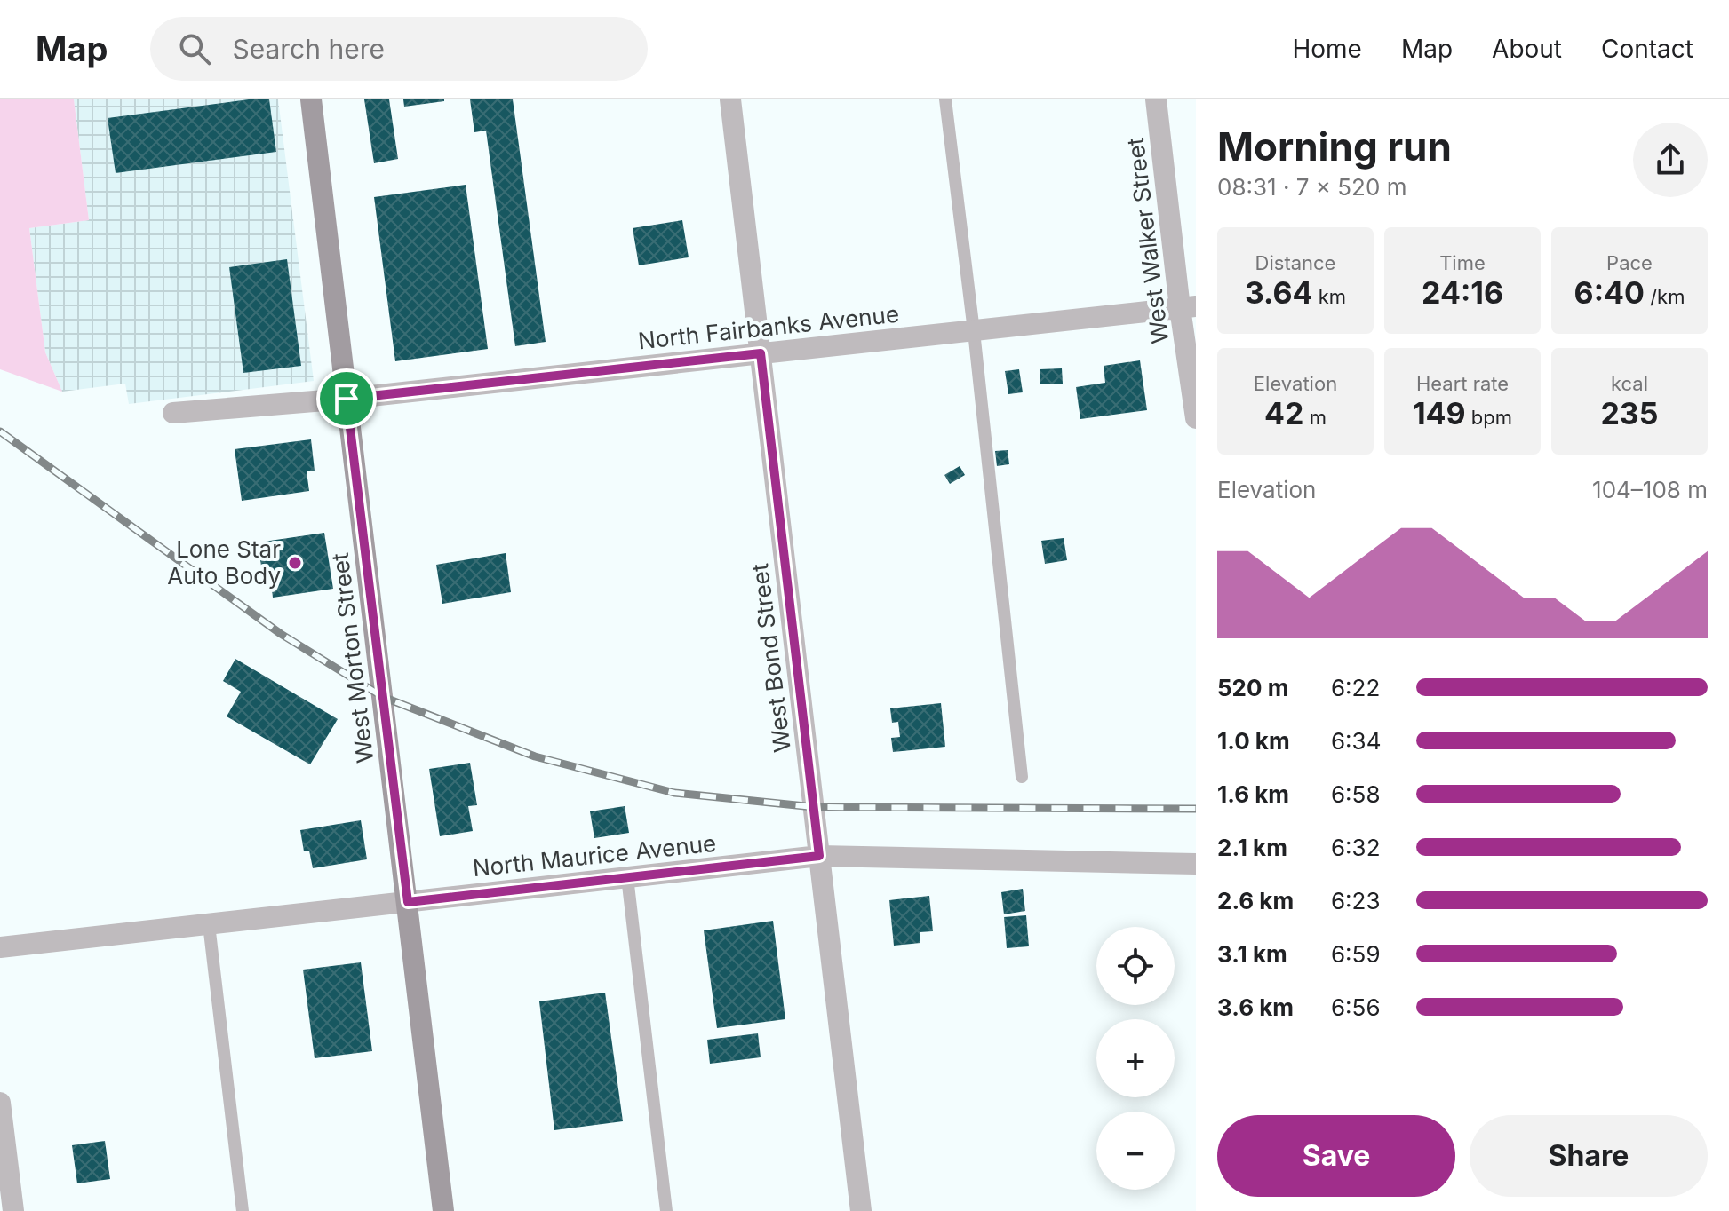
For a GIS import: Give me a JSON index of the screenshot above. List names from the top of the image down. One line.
{"streets":{"main road":["West Morton Street"],"street":["West Walker Street","North Fairbanks Avenue","West Bond Street","North Maurice Avenue"]},"crossings":[["West Walker Street","North Fairbanks Avenue"],["North Fairbanks Avenue","West Morton Street"],["North Fairbanks Avenue","West Bond Street"],["West Morton Street","North Maurice Avenue"],["West Bond Street","North Maurice Avenue"]],"places":["Lone Star Auto Body"],"page":{"header":"Map","search":"Search here","nav":["Home","Map","About","Contact"],"heading":["Morning run","08:31 · 7 × 520 m"],"stats":[["Distance","3.64 km"],["Time","24:16"],["Pace","6:40 /km"],["Elevation","42 m"],["Heart rate","149 bpm"],["kcal","235"]],"chart":["Elevation","104–108 m"],"list":[{"name":"520 m","note":"6:22"},{"name":"1.0 km","note":"6:34"},{"name":"1.6 km","note":"6:58"},{"name":"2.1 km","note":"6:32"},{"name":"2.6 km","note":"6:23"},{"name":"3.1 km","note":"6:59"},{"name":"3.6 km","note":"6:56"}],"map_buttons":["+","−"],"buttons":["Save","Share"]}}
